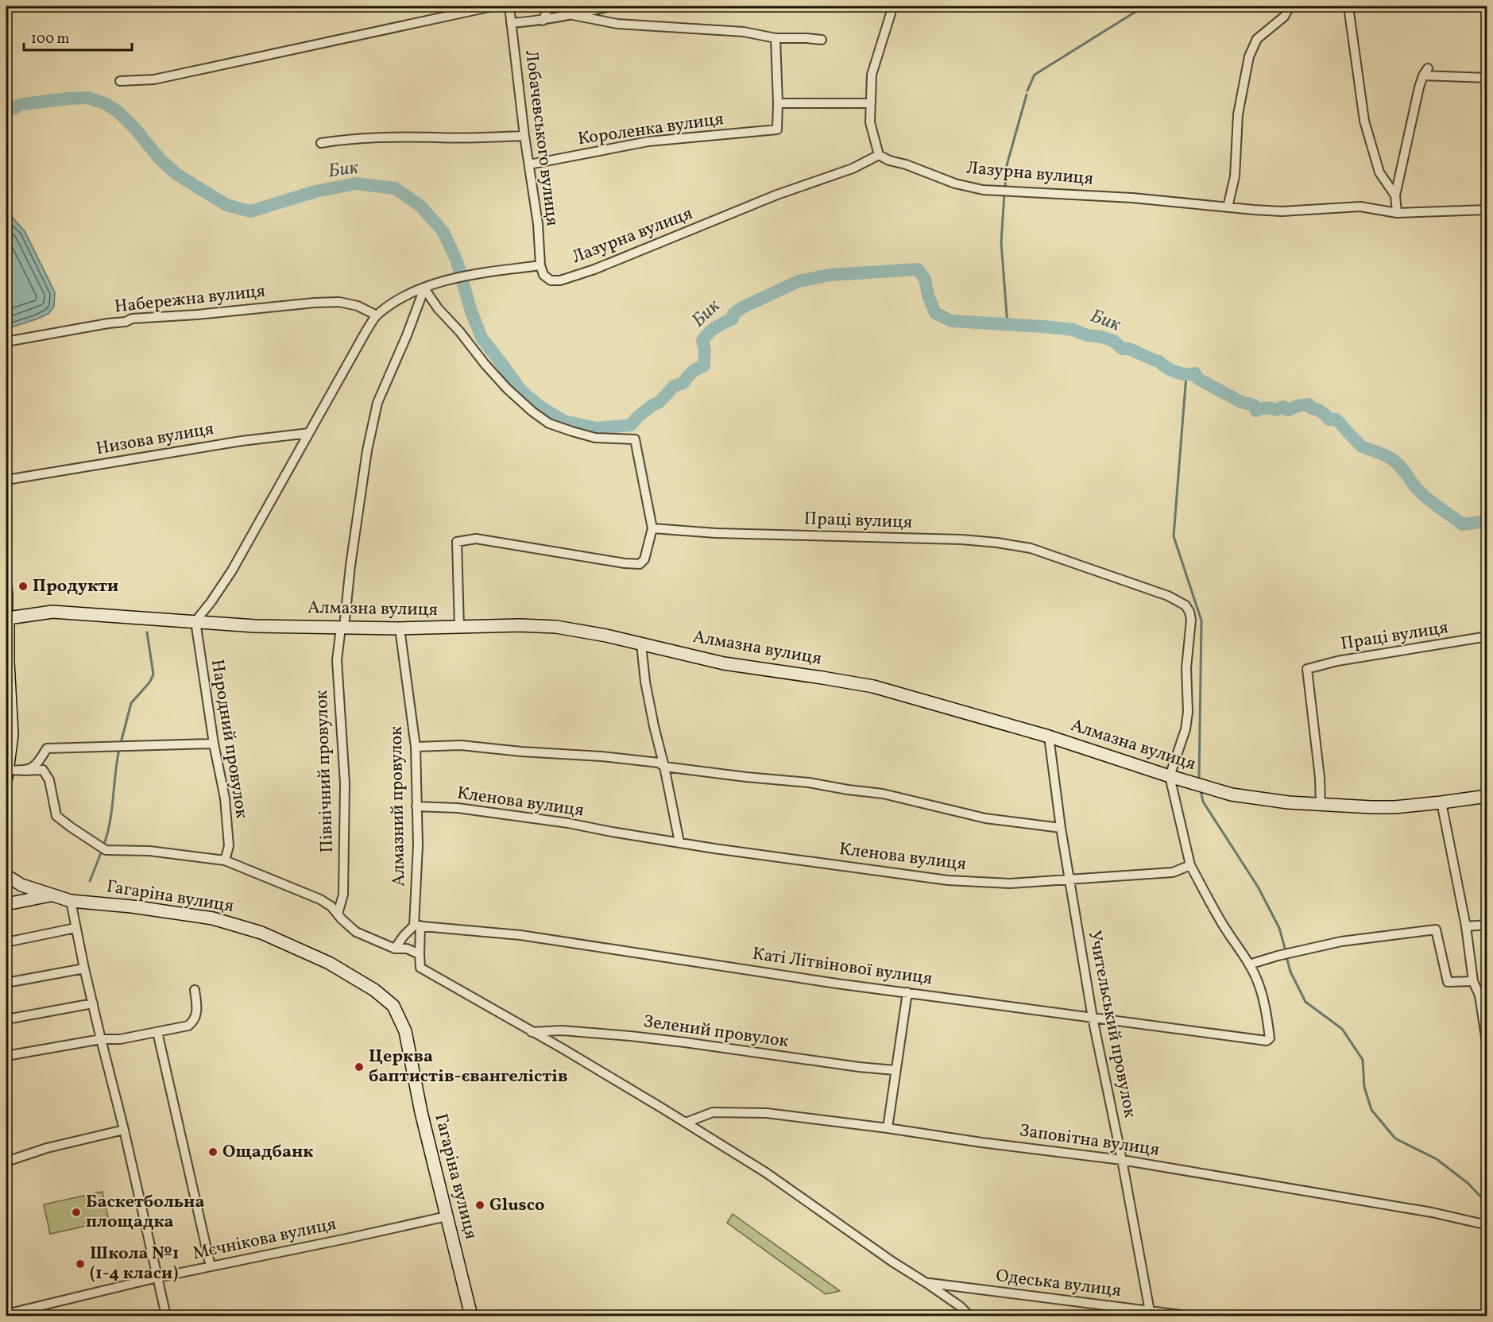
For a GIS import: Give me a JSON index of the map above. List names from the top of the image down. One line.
{"streets":{"main road":["Алмазна вулиця","Гагаріна вулиця"],"street":["Короленка вулиця","Лобачевського вулиця","Лазурна вулиця","Набережна вулиця","Низова вулиця","Праці вулиця","Народний провулок","Північний провулок","Кленова вулиця","Алмазний провулок","Каті Літвінової вулиця","Учительський провулок","Зелений провулок","Заповітна вулиця","Мєчнікова вулиця","Одеська вулиця"]},"crossings":[["Короленка вулиця","Лобачевського вулиця"],["Лобачевського вулиця","Лазурна вулиця"],["Праці вулиця","Алмазна вулиця"],["Алмазна вулиця","Народний провулок"],["Алмазна вулиця","Північний провулок"],["Алмазна вулиця","Алмазний провулок"],["Алмазна вулиця","Учительський провулок"],["Кленова вулиця","Алмазний провулок"],["Кленова вулиця","Учительський провулок"],["Алмазний провулок","Каті Літвінової вулиця"],["Гагаріна вулиця","Мєчнікова вулиця"],["Каті Літвінової вулиця","Учительський провулок"],["Учительський провулок","Заповітна вулиця"],["Учительський провулок","Одеська вулиця"]],"water":["Бик"],"places":["Продукти","Церква баптистів-євангелістів","Ощадбанк","Glusco","Баскетбольна площадка","Школа №1 (1-4 класи)"],"scale_bar":"100 m"}
